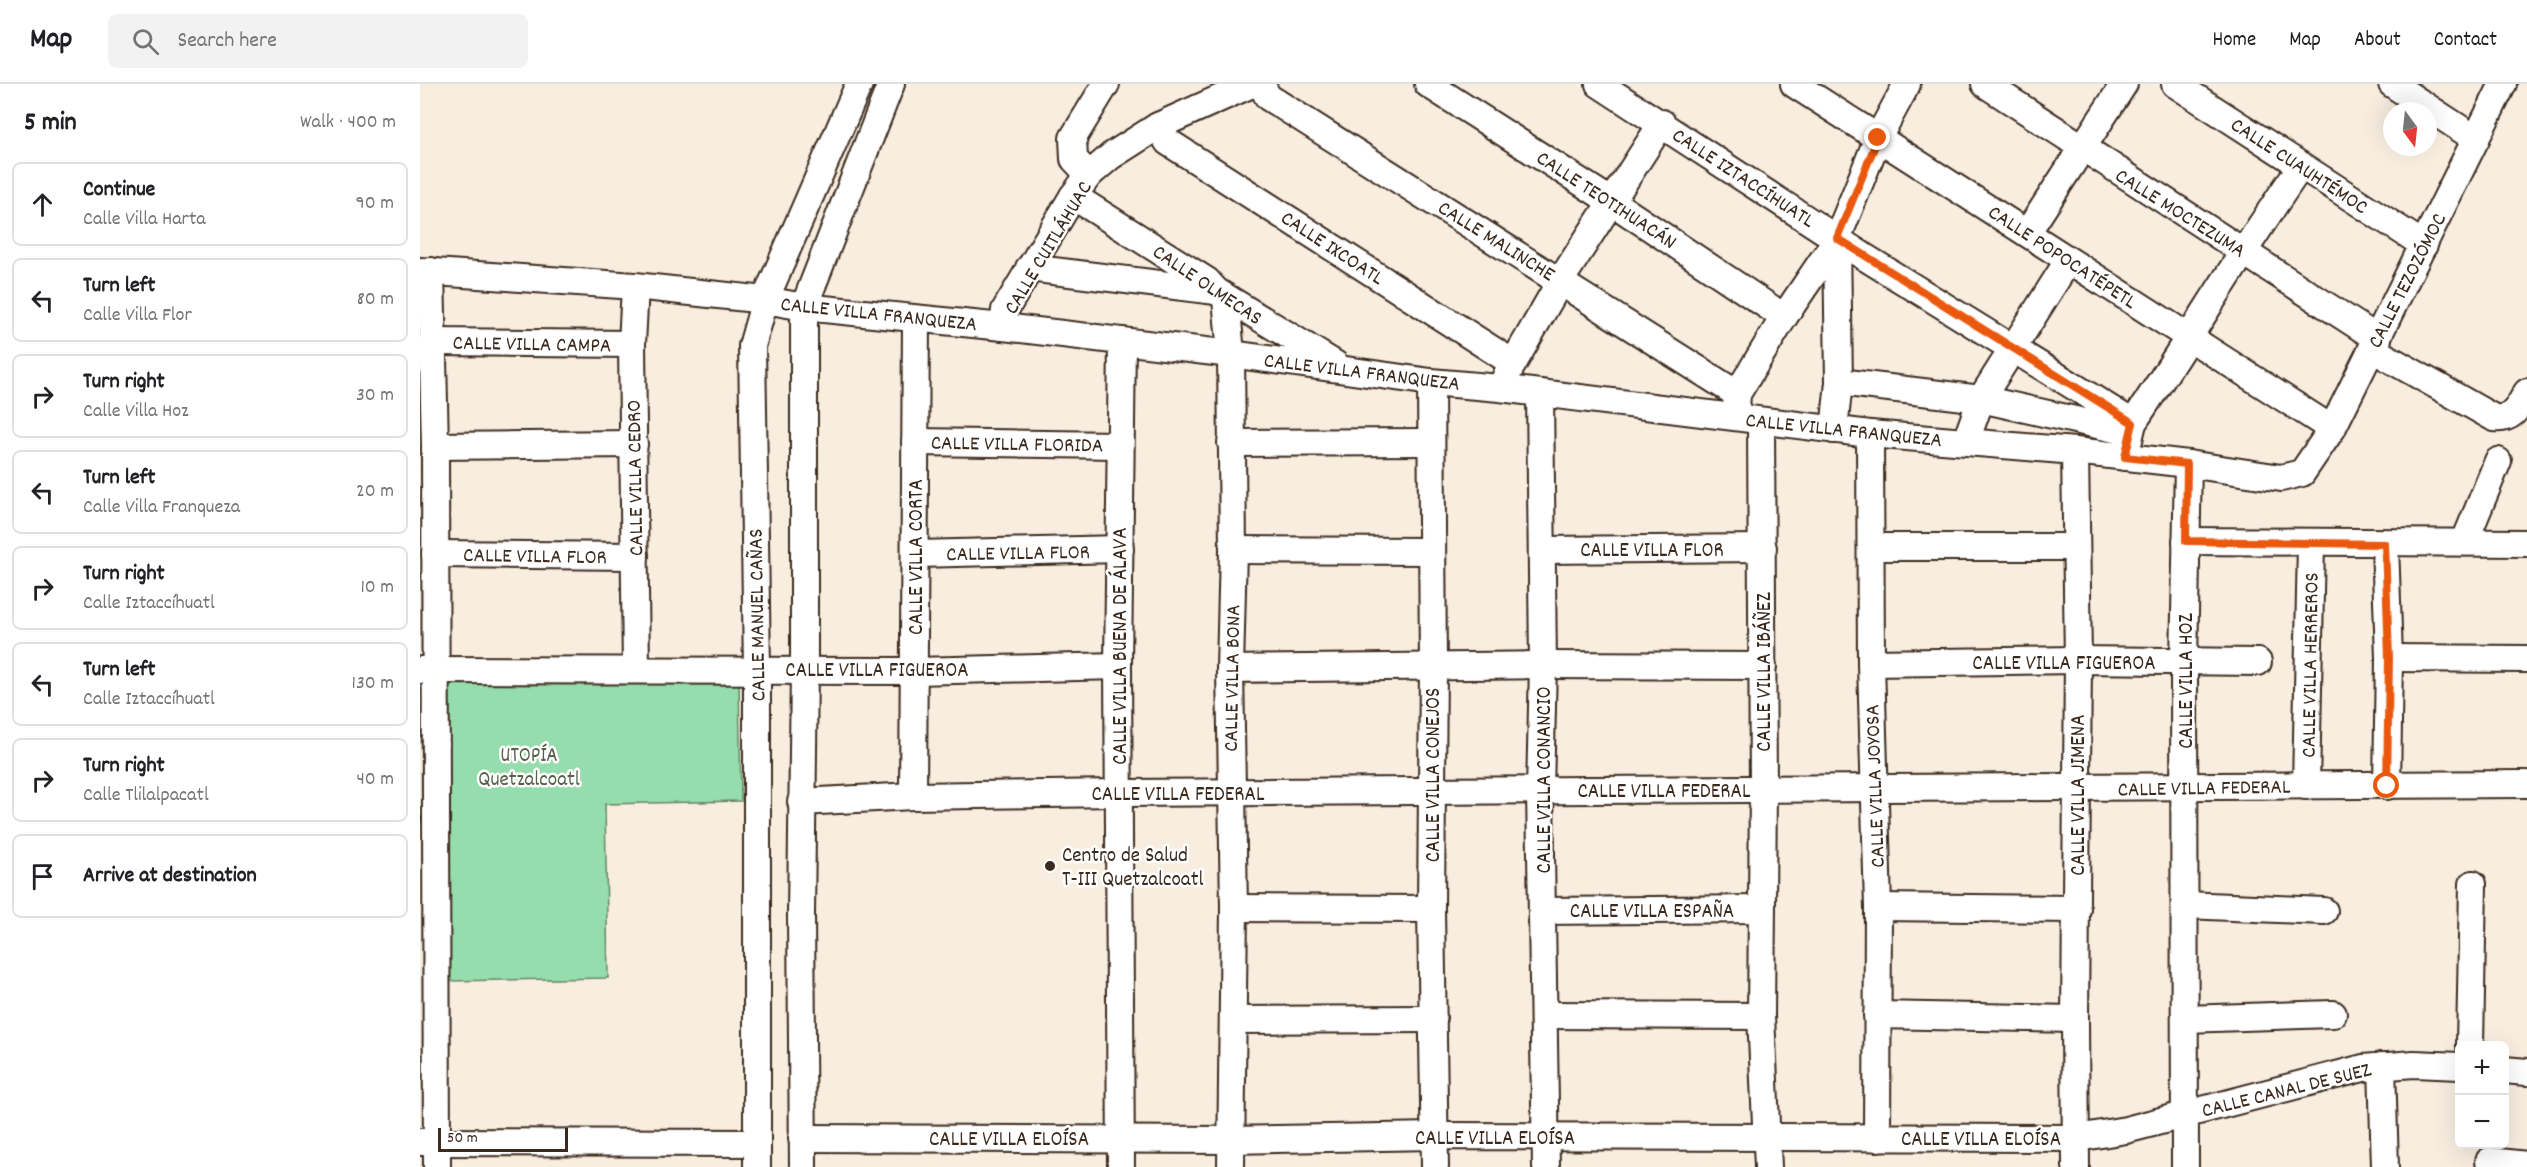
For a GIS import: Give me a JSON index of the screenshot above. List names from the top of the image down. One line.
{"streets":{"street":["CALLE CUAUHTÉMOC","CALLE IZTACCÍHUATL","CALLE TEOTIHUACÁN","CALLE MOCTEZUMA","CALLE MALINCHE","CALLE CUITLÁHUAC","CALLE IXCOATL","CALLE POPOCATÉPETL","CALLE TEZOZÓMOC","CALLE OLMECAS","CALLE VILLA FRANQUEZA","CALLE VILLA CAMPA","CALLE VILLA FLORIDA","CALLE VILLA CEDRO","CALLE VILLA FLOR","CALLE VILLA CORTA","CALLE MANUEL CAÑAS","CALLE VILLA BUENA DE ÁLAVA","CALLE VILLA FIGUEROA","CALLE VILLA HERREROS","CALLE VILLA IBÁÑEZ","CALLE VILLA BONA","CALLE VILLA HOZ","CALLE VILLA CONEJOS","CALLE VILLA CONANCIO","CALLE VILLA JOYOSA","CALLE VILLA FEDERAL","CALLE VILLA JIMENA","CALLE VILLA ESPAÑA","CALLE CANAL DE SUEZ","CALLE VILLA ELOÍSA"]},"crossings":[["CALLE CUAUHTÉMOC","CALLE TEZOZÓMOC"],["CALLE MOCTEZUMA","CALLE TEZOZÓMOC"],["CALLE MALINCHE","CALLE VILLA FRANQUEZA"],["CALLE CUITLÁHUAC","CALLE IXCOATL"],["CALLE CUITLÁHUAC","CALLE OLMECAS"],["CALLE CUITLÁHUAC","CALLE VILLA FRANQUEZA"],["CALLE POPOCATÉPETL","CALLE TEZOZÓMOC"],["CALLE TEZOZÓMOC","CALLE VILLA FRANQUEZA"],["CALLE OLMECAS","CALLE VILLA FRANQUEZA"],["CALLE OLMECAS","CALLE VILLA BONA"],["CALLE VILLA FRANQUEZA","CALLE VILLA CEDRO"],["CALLE VILLA FRANQUEZA","CALLE VILLA CORTA"],["CALLE VILLA FRANQUEZA","CALLE MANUEL CAÑAS"],["CALLE VILLA FRANQUEZA","CALLE VILLA BUENA DE ÁLAVA"],["CALLE VILLA FRANQUEZA","CALLE VILLA IBÁÑEZ"],["CALLE VILLA FRANQUEZA","CALLE VILLA BONA"],["CALLE VILLA FRANQUEZA","CALLE VILLA HOZ"],["CALLE VILLA FRANQUEZA","CALLE VILLA CONEJOS"],["CALLE VILLA FRANQUEZA","CALLE VILLA CONANCIO"],["CALLE VILLA FRANQUEZA","CALLE VILLA JOYOSA"],["CALLE VILLA FRANQUEZA","CALLE VILLA JIMENA"],["CALLE VILLA CAMPA","CALLE VILLA CEDRO"],["CALLE VILLA FLORIDA","CALLE VILLA CORTA"],["CALLE VILLA FLORIDA","CALLE VILLA BUENA DE ÁLAVA"],["CALLE VILLA CEDRO","CALLE VILLA FLOR"],["CALLE VILLA CEDRO","CALLE VILLA FIGUEROA"],["CALLE VILLA FLOR","CALLE VILLA CORTA"],["CALLE VILLA FLOR","CALLE VILLA BUENA DE ÁLAVA"],["CALLE VILLA FLOR","CALLE VILLA IBÁÑEZ"],["CALLE VILLA FLOR","CALLE VILLA CONANCIO"],["CALLE VILLA CORTA","CALLE VILLA FIGUEROA"],["CALLE VILLA CORTA","CALLE VILLA FEDERAL"],["CALLE MANUEL CAÑAS","CALLE VILLA FIGUEROA"],["CALLE VILLA BUENA DE ÁLAVA","CALLE VILLA FIGUEROA"],["CALLE VILLA BUENA DE ÁLAVA","CALLE VILLA FEDERAL"],["CALLE VILLA BUENA DE ÁLAVA","CALLE VILLA ELOÍSA"],["CALLE VILLA FIGUEROA","CALLE VILLA HOZ"],["CALLE VILLA FIGUEROA","CALLE VILLA JOYOSA"],["CALLE VILLA FIGUEROA","CALLE VILLA JIMENA"],["CALLE VILLA HERREROS","CALLE VILLA FEDERAL"],["CALLE VILLA IBÁÑEZ","CALLE VILLA FEDERAL"],["CALLE VILLA IBÁÑEZ","CALLE VILLA ESPAÑA"],["CALLE VILLA IBÁÑEZ","CALLE VILLA ELOÍSA"],["CALLE VILLA BONA","CALLE VILLA FEDERAL"],["CALLE VILLA BONA","CALLE VILLA ELOÍSA"],["CALLE VILLA HOZ","CALLE VILLA FEDERAL"],["CALLE VILLA HOZ","CALLE CANAL DE SUEZ"],["CALLE VILLA HOZ","CALLE VILLA ELOÍSA"],["CALLE VILLA CONEJOS","CALLE VILLA FEDERAL"],["CALLE VILLA CONEJOS","CALLE VILLA ELOÍSA"],["CALLE VILLA CONANCIO","CALLE VILLA FEDERAL"],["CALLE VILLA CONANCIO","CALLE VILLA ESPAÑA"],["CALLE VILLA CONANCIO","CALLE VILLA ELOÍSA"],["CALLE VILLA JOYOSA","CALLE VILLA FEDERAL"],["CALLE VILLA JOYOSA","CALLE VILLA ELOÍSA"],["CALLE VILLA FEDERAL","CALLE VILLA JIMENA"],["CALLE VILLA JIMENA","CALLE VILLA ELOÍSA"],["CALLE CANAL DE SUEZ","CALLE VILLA ELOÍSA"]],"parks":["UTOPÍA Quetzalcoatl"],"places":["Centro de Salud T-III Quetzalcoatl"],"scale_bar":"50 m","north":"bottom","page":{"header":"Map","search":"Search here","nav":["Home","Map","About","Contact"],"heading":["5 min","Walk · 400 m"],"list":[["Continue","Calle Villa Harta","90 m"],["Turn left","Calle Villa Flor","80 m"],["Turn right","Calle Villa Hoz","30 m"],["Turn left","Calle Villa Franqueza","20 m"],["Turn right","Calle Iztaccíhuatl","10 m"],["Turn left","Calle Iztaccíhuatl","130 m"],["Turn right","Calle Tlilalpacatl","40 m"],"Arrive at destination"],"map_buttons":["+","−"],"scale":"50 m"}}
